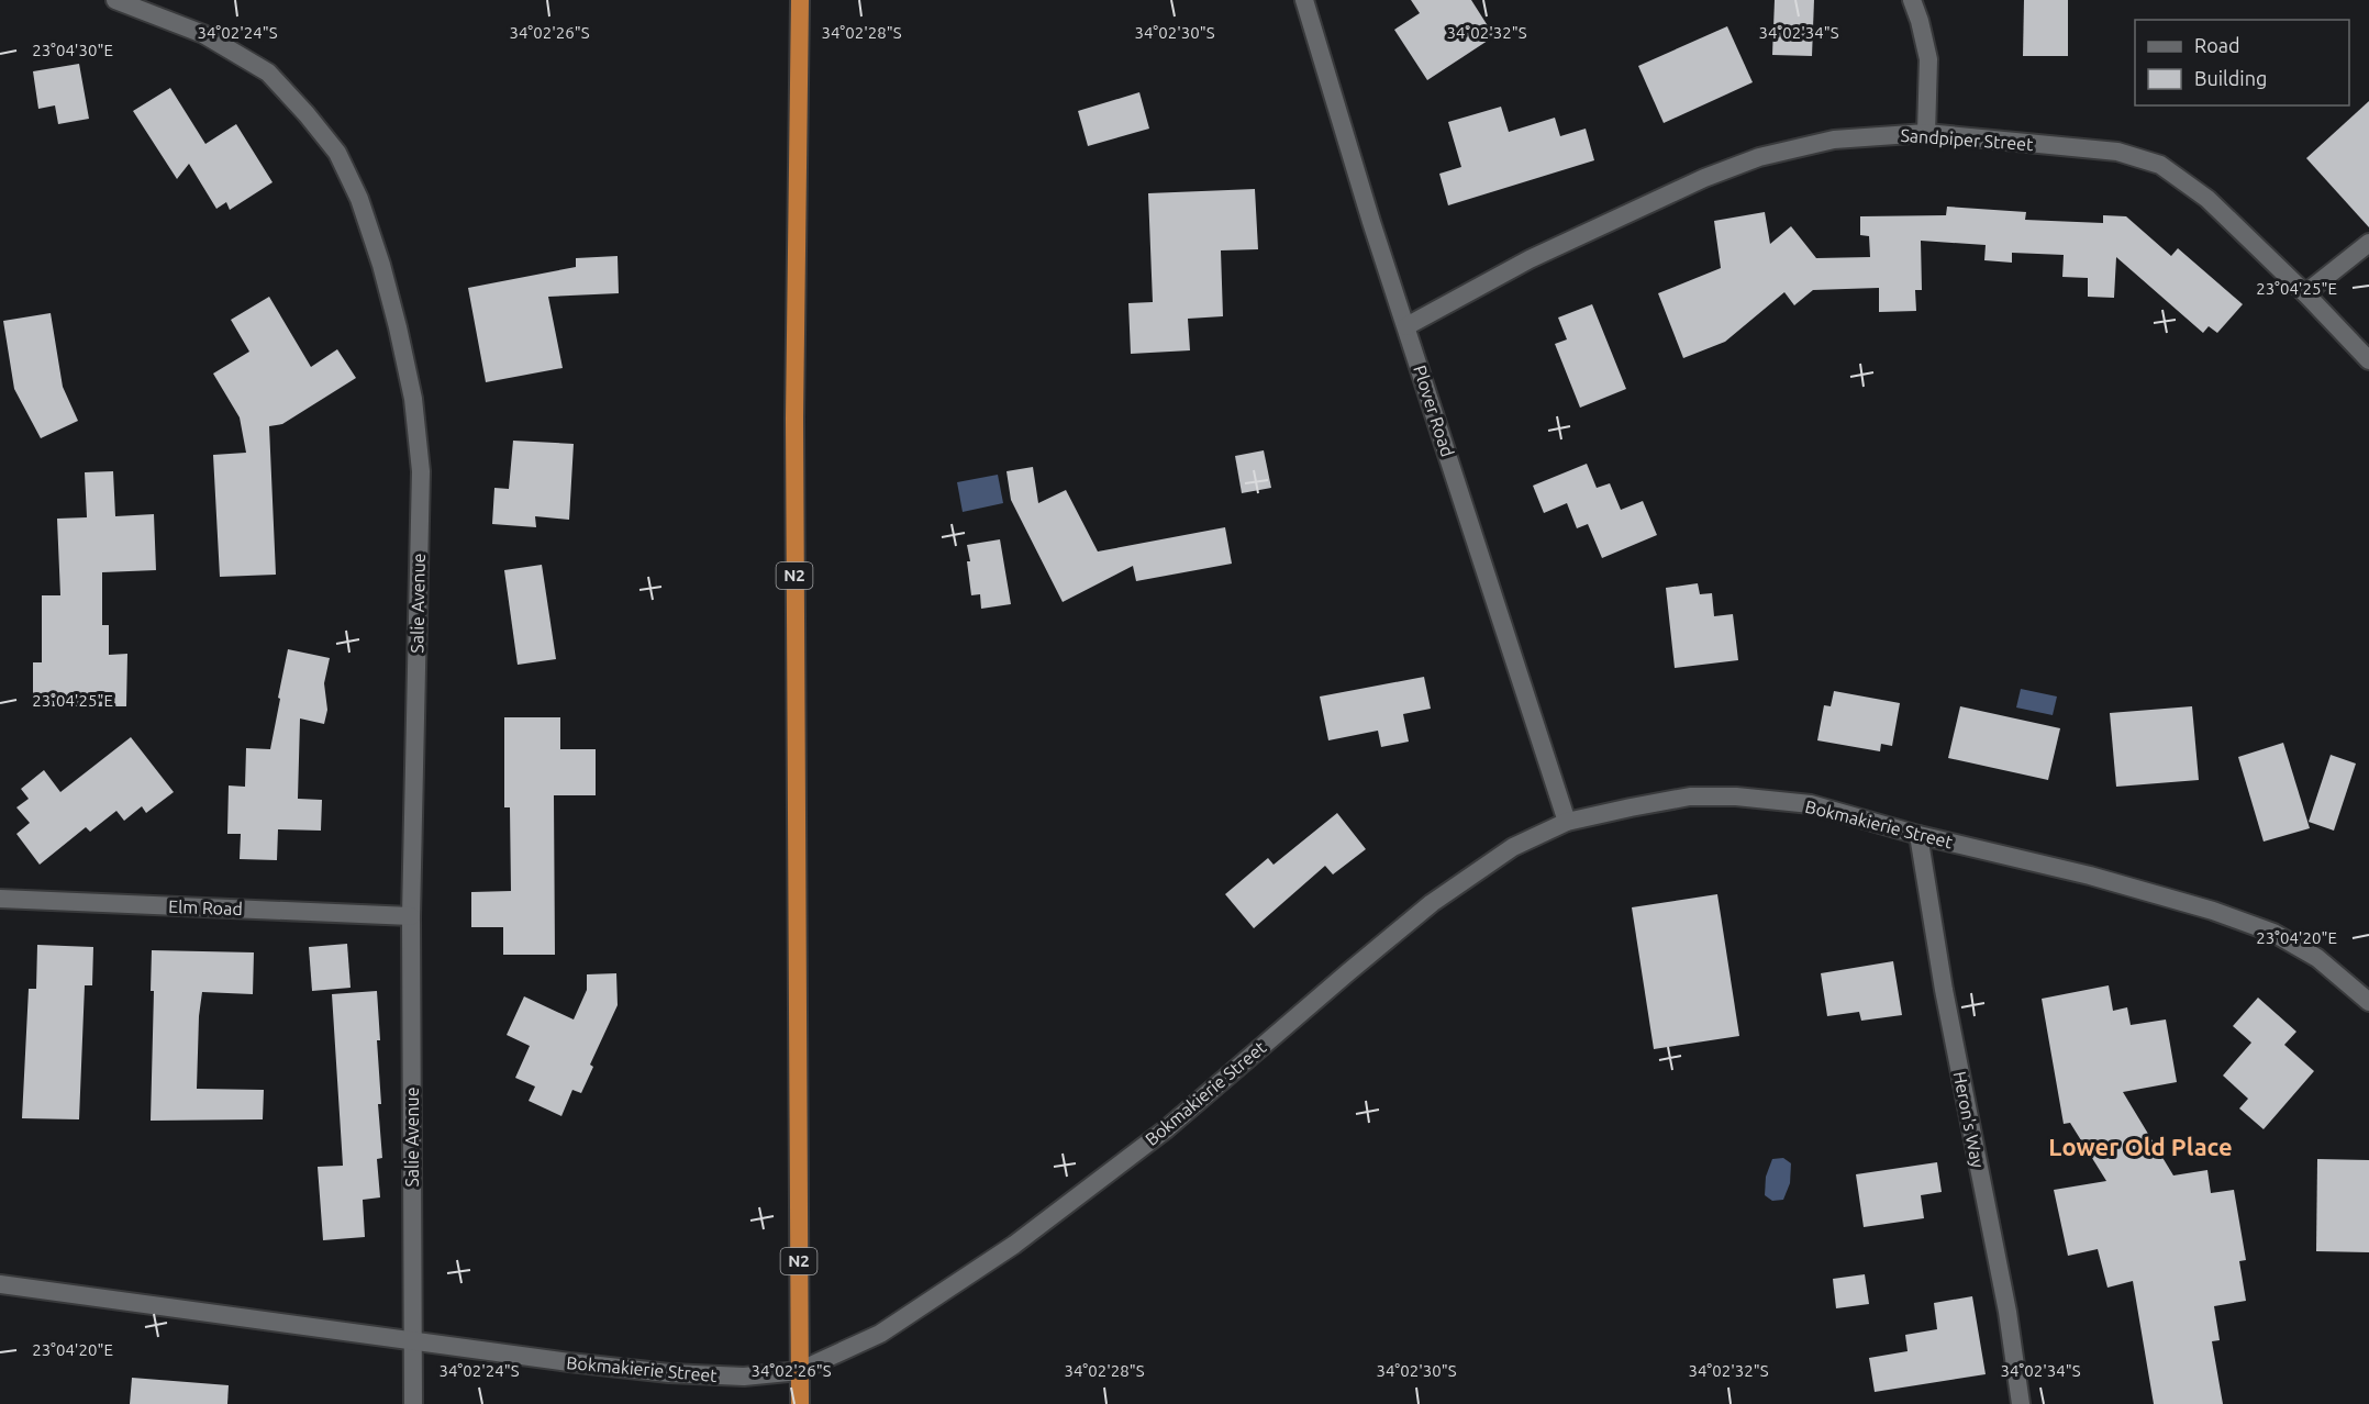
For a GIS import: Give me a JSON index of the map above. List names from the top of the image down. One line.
{"streets":{"highway":["N2"],"street":["Sandpiper Street","Plover Road","Salie Avenue","Bokmakierie Street","Elm Road","Heron's Way"]},"crossings":[["Sandpiper Street","Plover Road"],["Plover Road","Bokmakierie Street"],["N2","Bokmakierie Street"],["Salie Avenue","Bokmakierie Street"],["Salie Avenue","Elm Road"],["Bokmakierie Street","Heron's Way"]],"districts":["Lower Old Place"],"legend":["Road","Building"],"coordinates":["34°02'24\"S","34°02'26\"S","34°02'28\"S","34°02'30\"S","34°02'34\"S","34°02'32\"S","23°04'30\"E","23°04'25\"E","23°04'20\"E"]}
